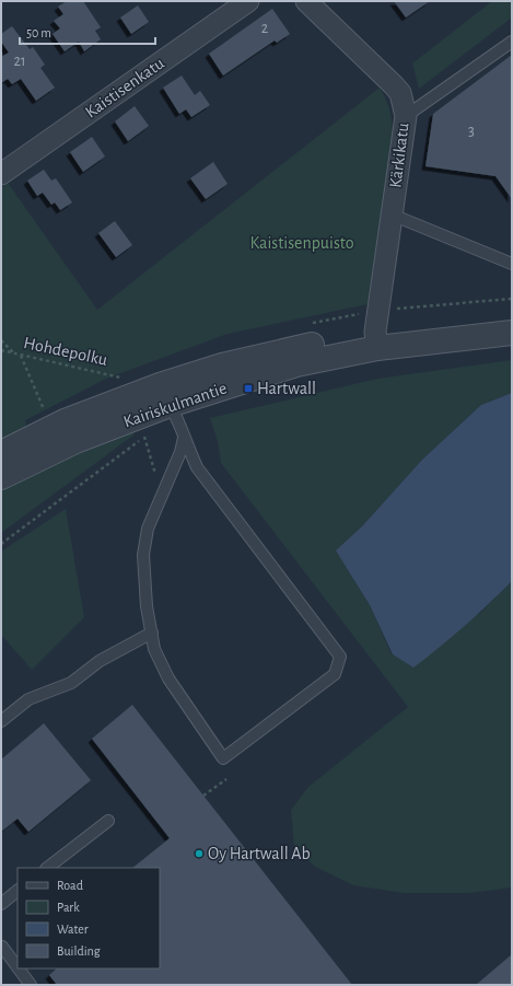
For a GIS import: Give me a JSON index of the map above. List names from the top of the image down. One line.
{"streets":{"street":["Kaistisenkatu","Kärkikatu","Kairiskulmantie"],"path":["Hohdepolku"]},"crossings":[["Kärkikatu","Kairiskulmantie"]],"parks":["Kaistisenpuisto"],"places":{"transit":["Hartwall"],"other":["Oy Hartwall Ab"]},"house_numbers":["2","21","3"],"legend":["Road","Park","Water","Building"],"scale_bar":"50 m"}
